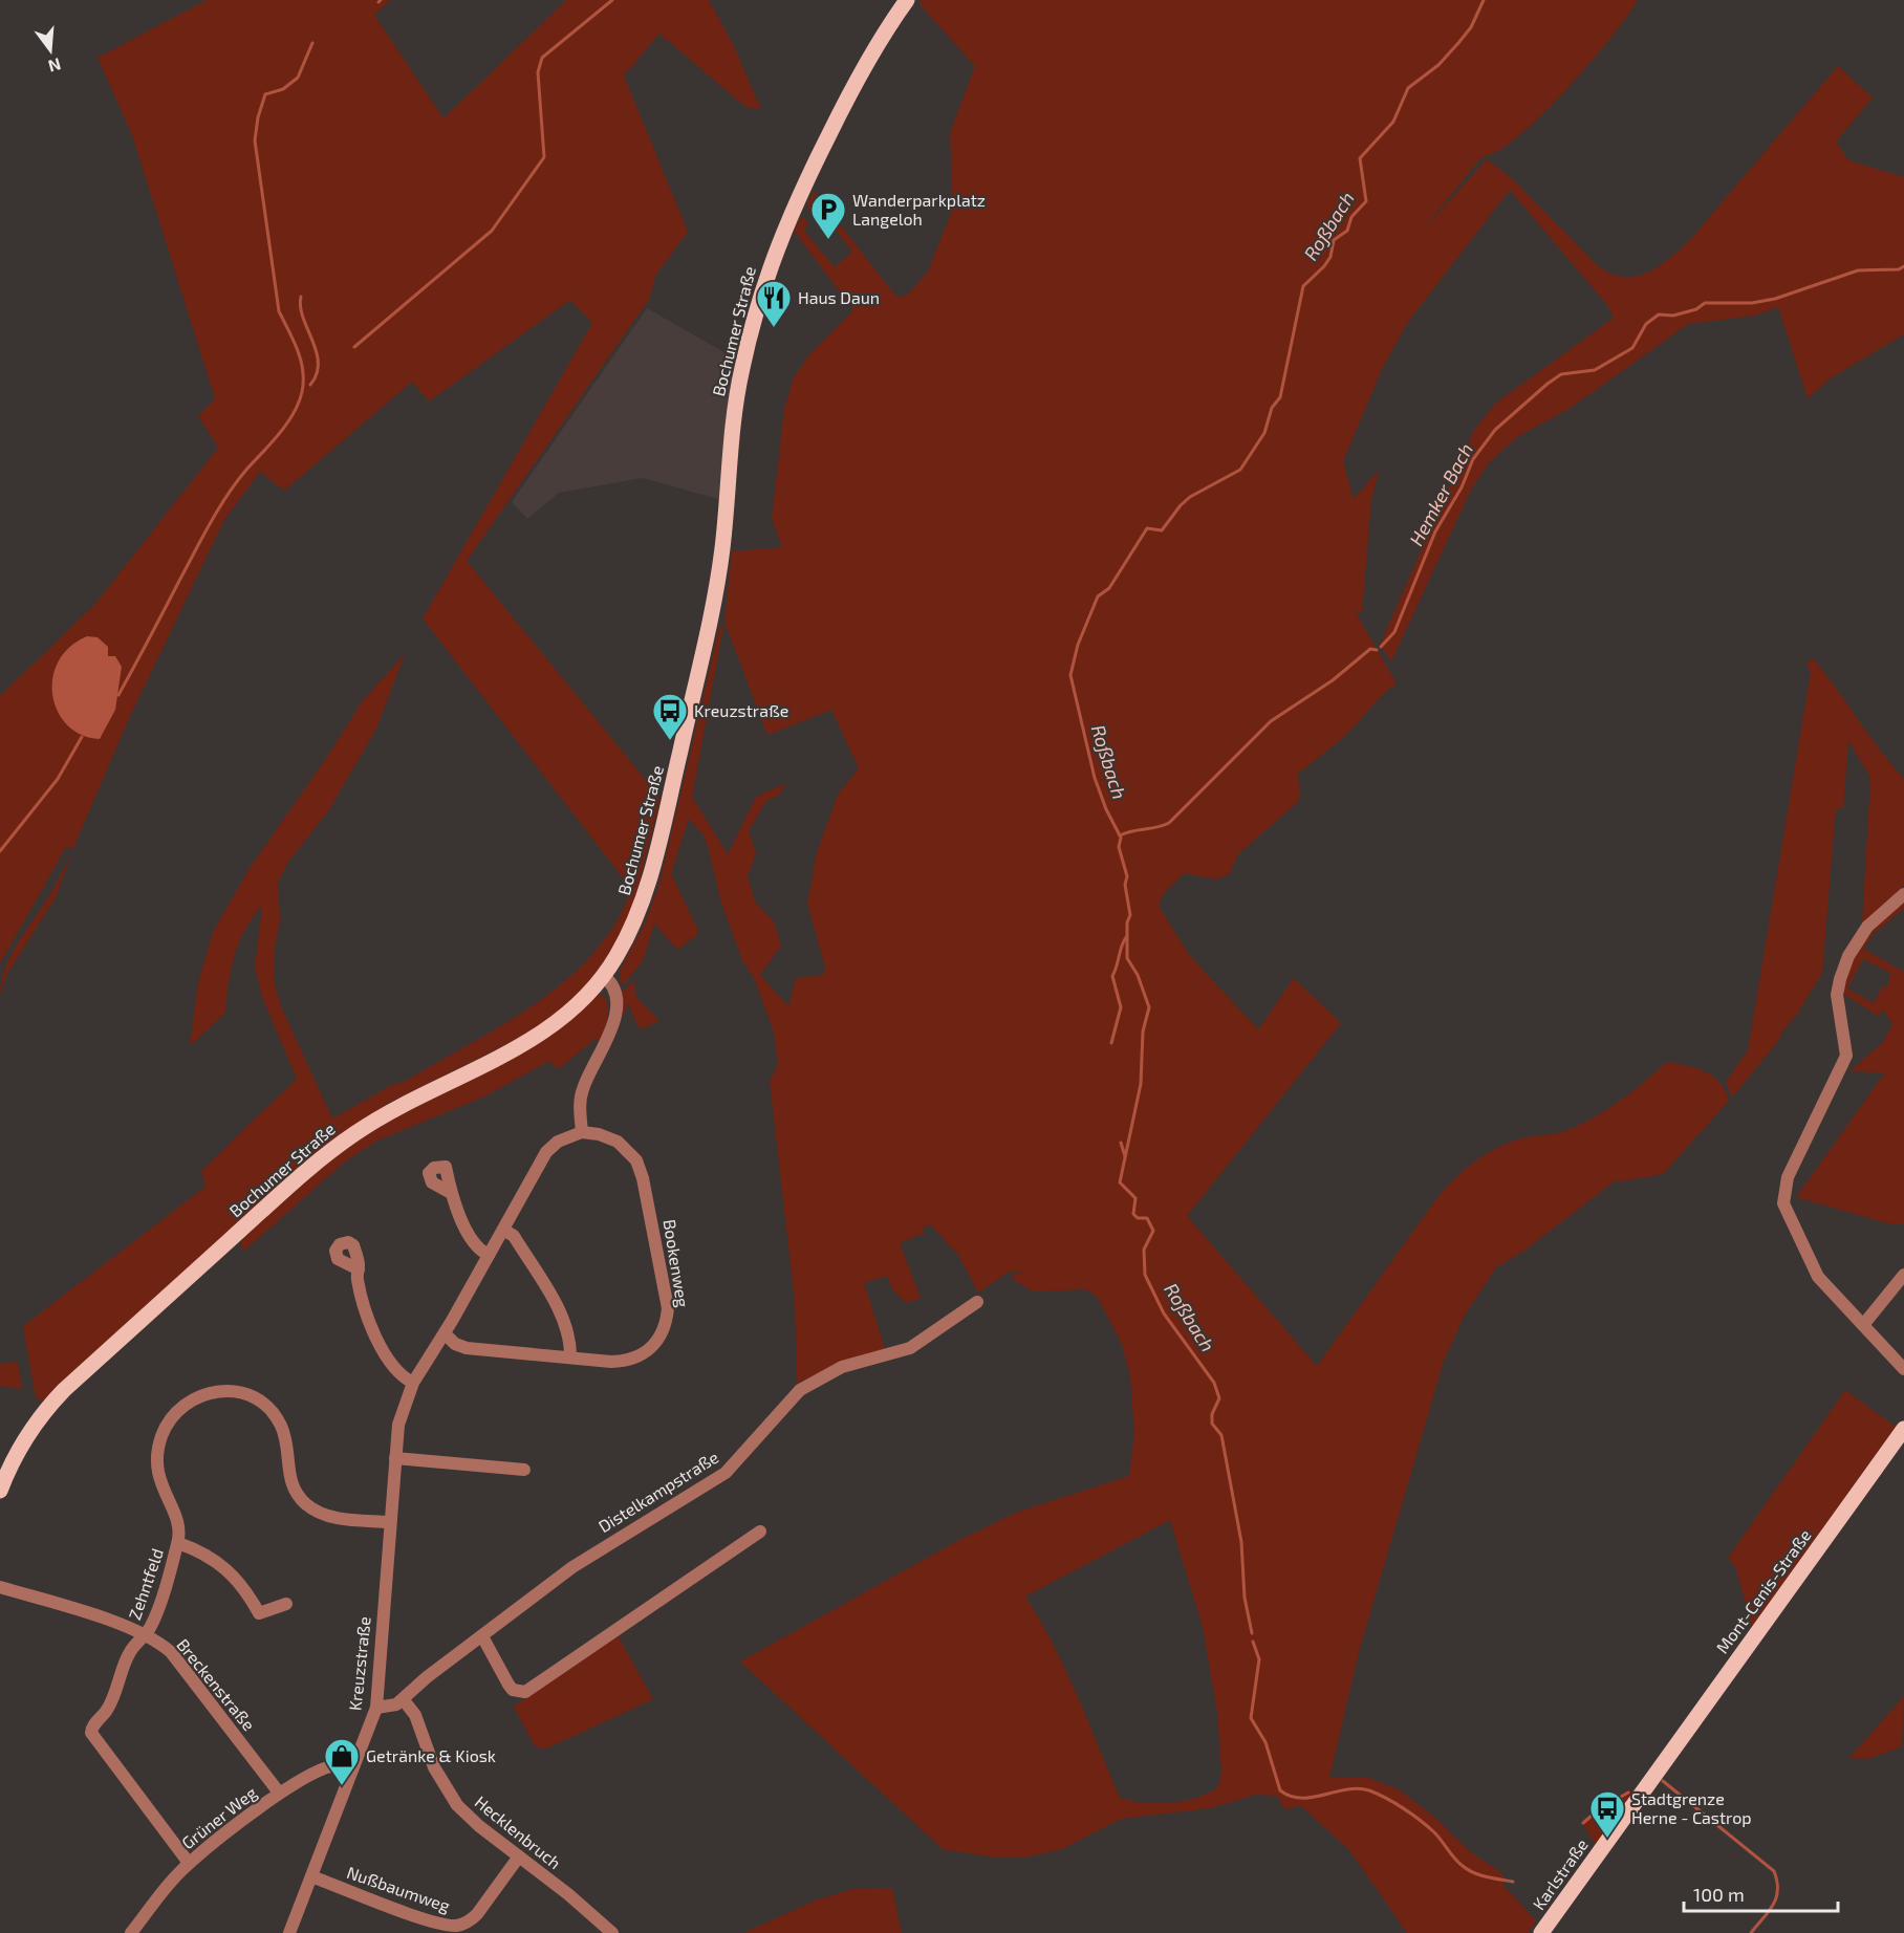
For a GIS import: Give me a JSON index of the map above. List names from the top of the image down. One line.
{"streets":{"main road":["Bochumer Straße","Mont-Cenis-Straße","Karlstraße"],"street":["Bookenweg","Distelkampstraße","Zehntfeld","Kreuzstraße","Breckenstraße","Grüner Weg","Hecklenbruch","Nußbaumweg"]},"crossings":[["Bookenweg","Kreuzstraße"],["Distelkampstraße","Hecklenbruch"],["Zehntfeld","Kreuzstraße"],["Zehntfeld","Breckenstraße"],["Zehntfeld","Grüner Weg"],["Mont-Cenis-Straße","Karlstraße"],["Kreuzstraße","Grüner Weg"],["Kreuzstraße","Nußbaumweg"],["Breckenstraße","Grüner Weg"],["Hecklenbruch","Nußbaumweg"]],"water":["Roßbach","Hemker Bach"],"places":{"parking":["Wanderparkplatz Langeloh"],"restaurant":["Haus Daun"],"bus stop":["Kreuzstraße","Stadtgrenze Herne - Castrop"],"shop":["Getränke & Kiosk"]},"scale_bar":"100 m","north":"bottom"}
